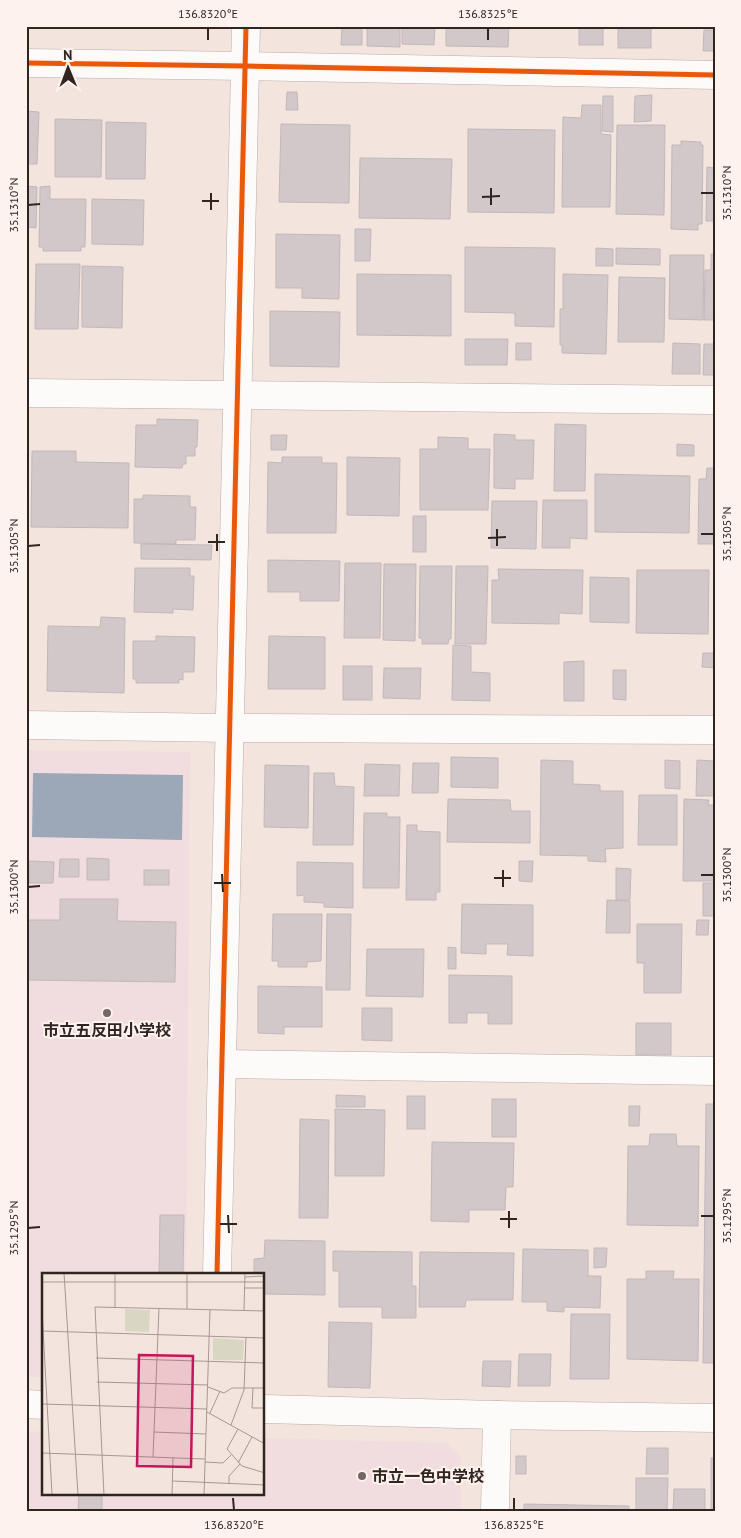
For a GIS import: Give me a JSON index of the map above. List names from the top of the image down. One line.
{"places":["市立五反田小学校","市立一色中学校"],"north":"top","coordinates":["136.8320°E","136.8325°E","35.1310°N","35.1305°N","35.1300°N","35.1295°N"]}
